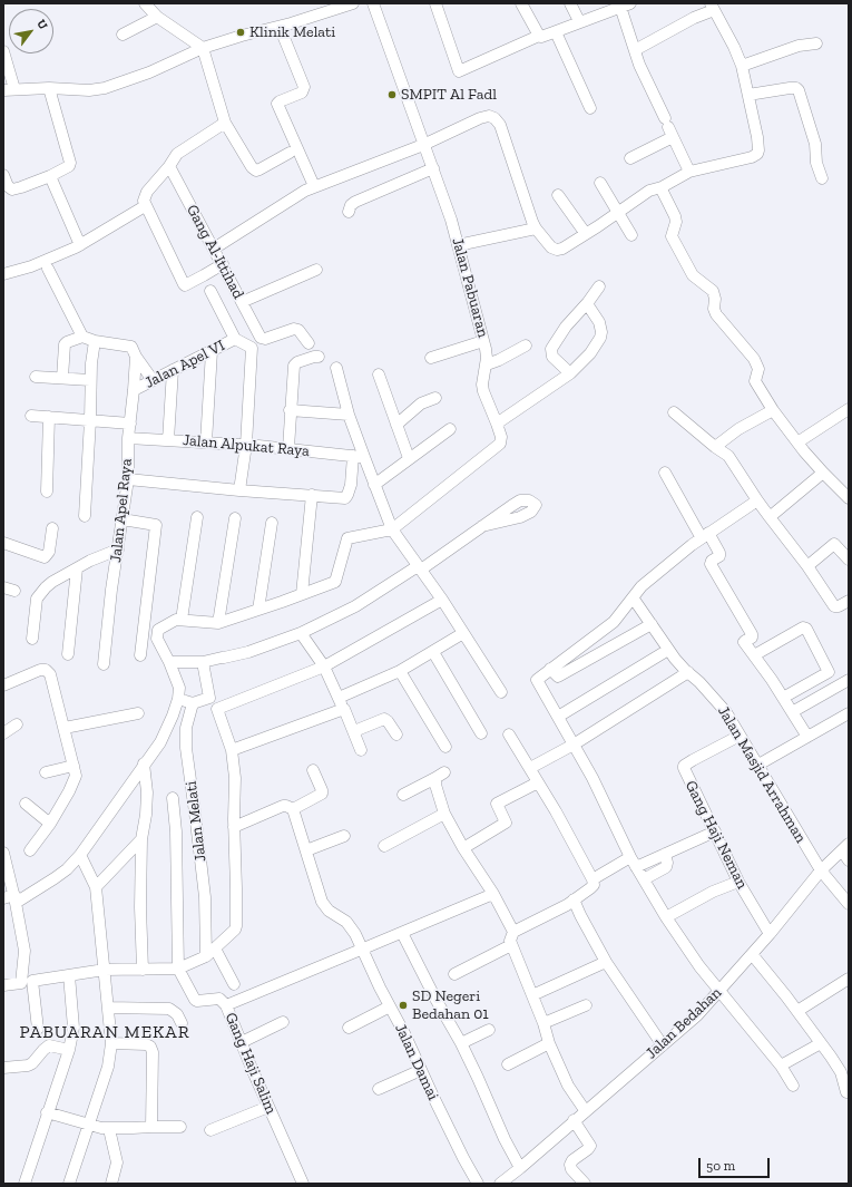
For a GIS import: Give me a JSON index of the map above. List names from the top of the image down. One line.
{"streets":{"street":["Gang Al-Ittihad","Jalan Pabuaran","Jalan Apel VI","Jalan Alpukat Raya","Jalan Apel Raya","Jalan Masjid Arrahman","Jalan Melati","Gang Haji Neman","Jalan Bedahan","Jalan Damai","Gang Haji Salim"]},"crossings":[["Jalan Apel VI","Jalan Apel Raya"],["Jalan Alpukat Raya","Jalan Apel Raya"],["Jalan Masjid Arrahman","Gang Haji Neman"],["Jalan Masjid Arrahman","Jalan Bedahan"],["Gang Haji Neman","Jalan Bedahan"]],"districts":["PABUARAN MEKAR"],"places":["Klinik Melati","SMPIT Al Fadl","SD Negeri Bedahan 01"],"scale_bar":"50 m","north":"top right"}
